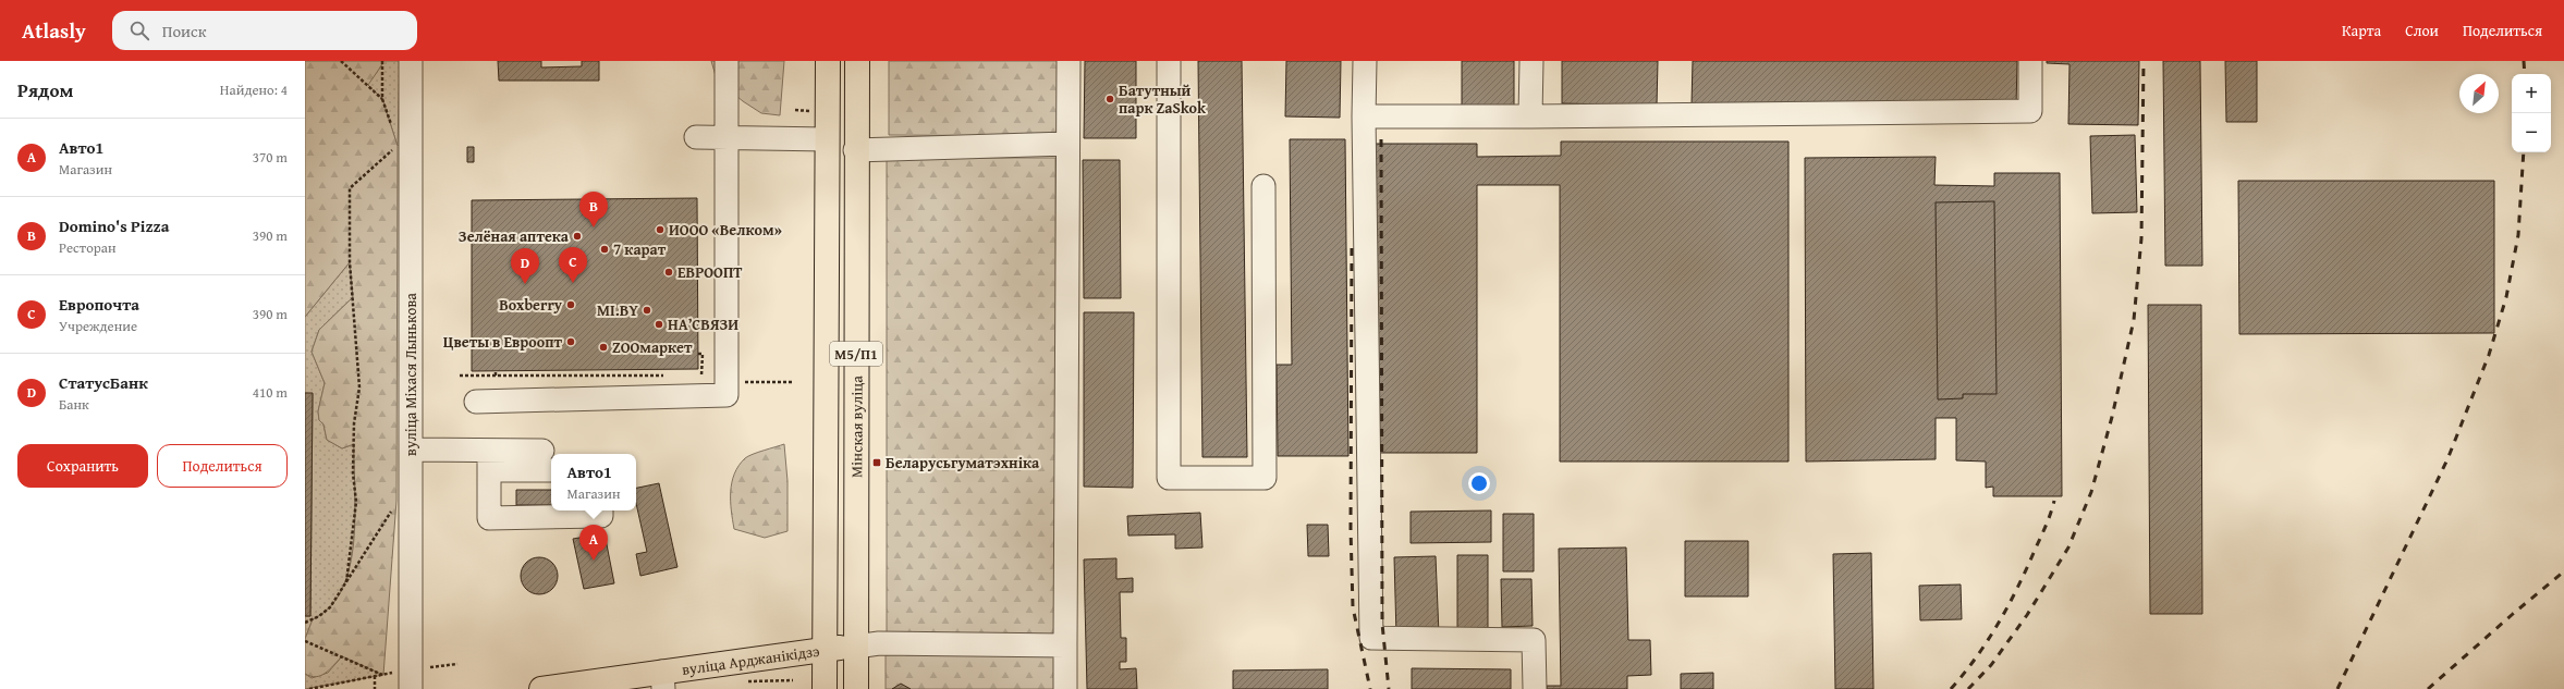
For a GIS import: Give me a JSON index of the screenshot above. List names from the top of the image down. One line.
{"streets":{"main road":["М5/П1","Мінская вуліца","вуліца Арджанікідзэ"],"street":["вуліца Міхася Лынькова"]},"crossings":[["Мінская вуліца","вуліца Арджанікідзэ"]],"places":{"other":["Батутный парк ZaSkok","ИООО «Велком»","Зелёная аптека","7 карат","ЕВРООПТ","Boxberry","MI.BY","НАʼСВЯЗИ","Цветы в Евроопт","ZOOмаркет"],"transit":["Беларусьгуматэхніка"]},"north":"top right","page":{"header":"Atlasly","search":"Поиск","nav":["Карта","Слои","Поделиться"],"heading":["Рядом","Найдено: 4"],"map_buttons":["+","−"],"list":[{"mark":"A","name":"Авто1","note":"Магазин","value":"370 m"},{"mark":"B","name":"Domino's Pizza","note":"Ресторан","value":"390 m"},{"mark":"C","name":"Европочта","note":"Учреждение","value":"390 m"},{"mark":"D","name":"СтатусБанк","note":"Банк","value":"410 m"}],"pins":["B","C","D","A"],"buttons":["Сохранить","Поделиться"],"popup":["Авто1","Магазин"]}}
